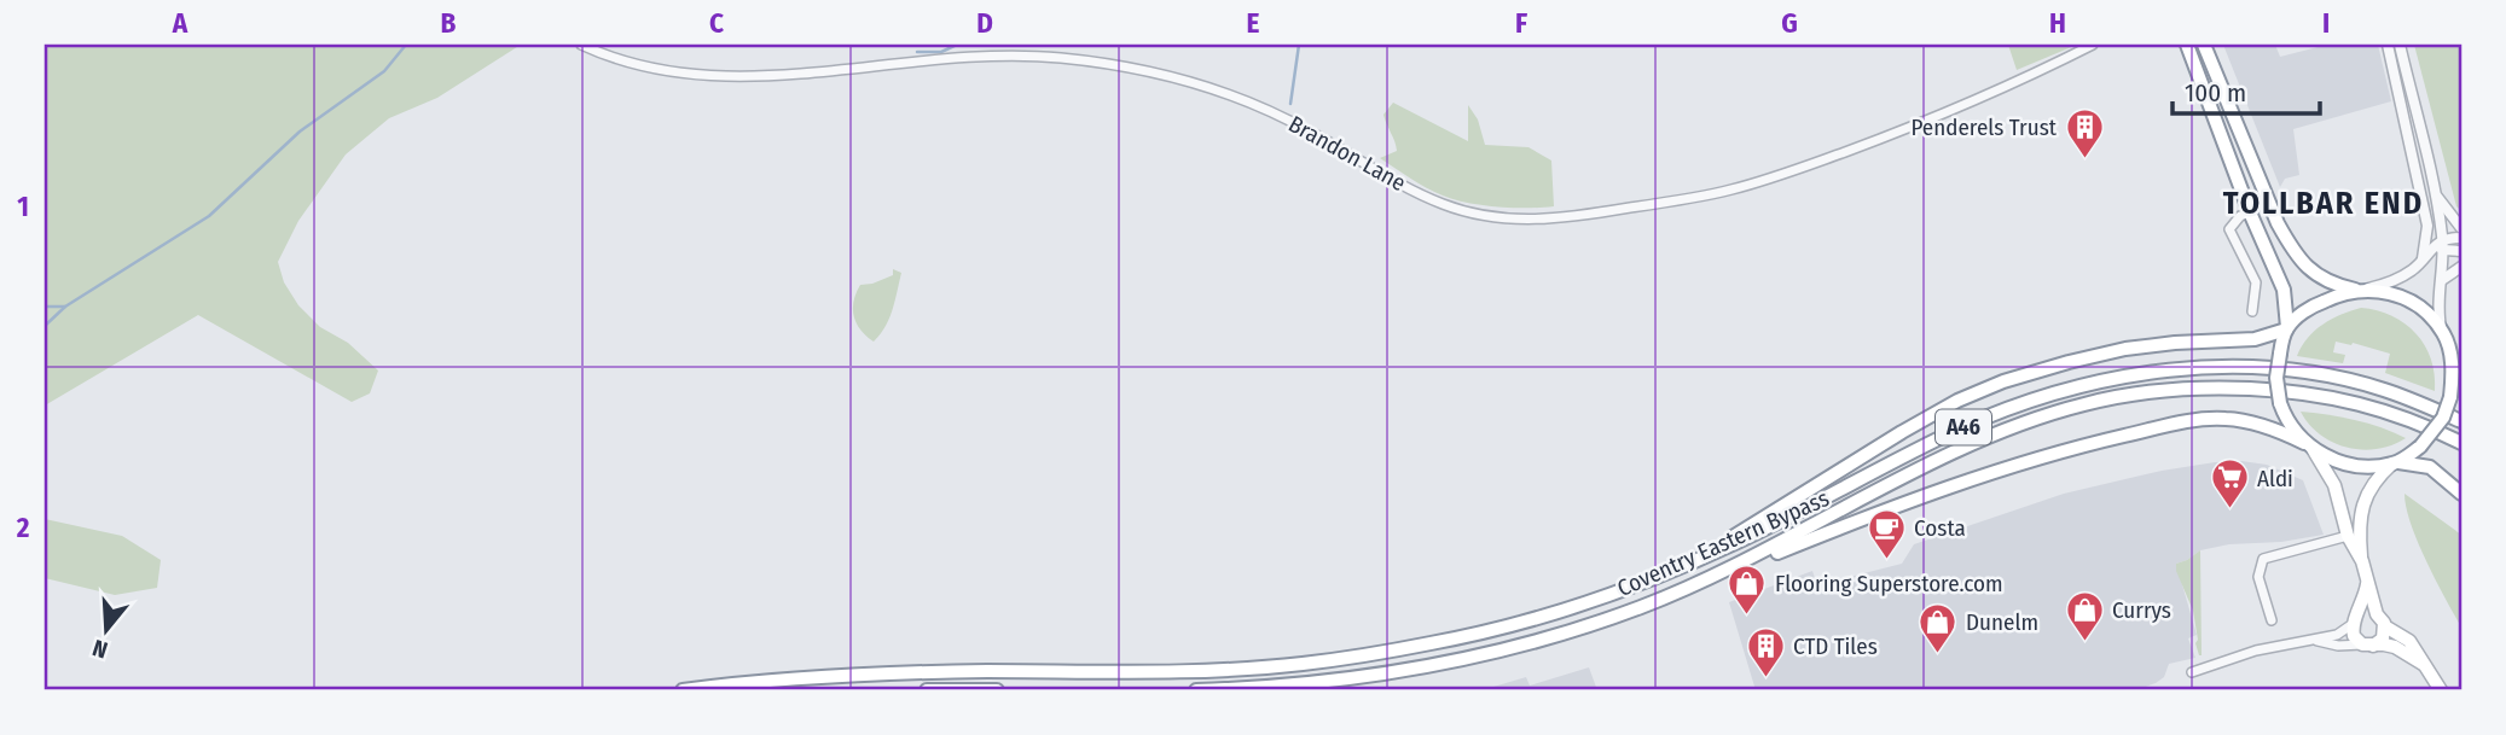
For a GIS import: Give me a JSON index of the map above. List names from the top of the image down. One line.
{"streets":{"highway":["A46","Coventry Eastern Bypass"],"street":["Brandon Lane"]},"districts":["TOLLBAR END"],"places":{"building":["Penderels Trust","CTD Tiles"],"supermarket":["Aldi"],"cafe":["Costa"],"shop":["Flooring Superstore.com","Currys","Dunelm"]},"scale_bar":"100 m","north":"bottom","grid":{"columns":["A","B","C","D","E","F","G","H","I"],"rows":["1","2"]}}
